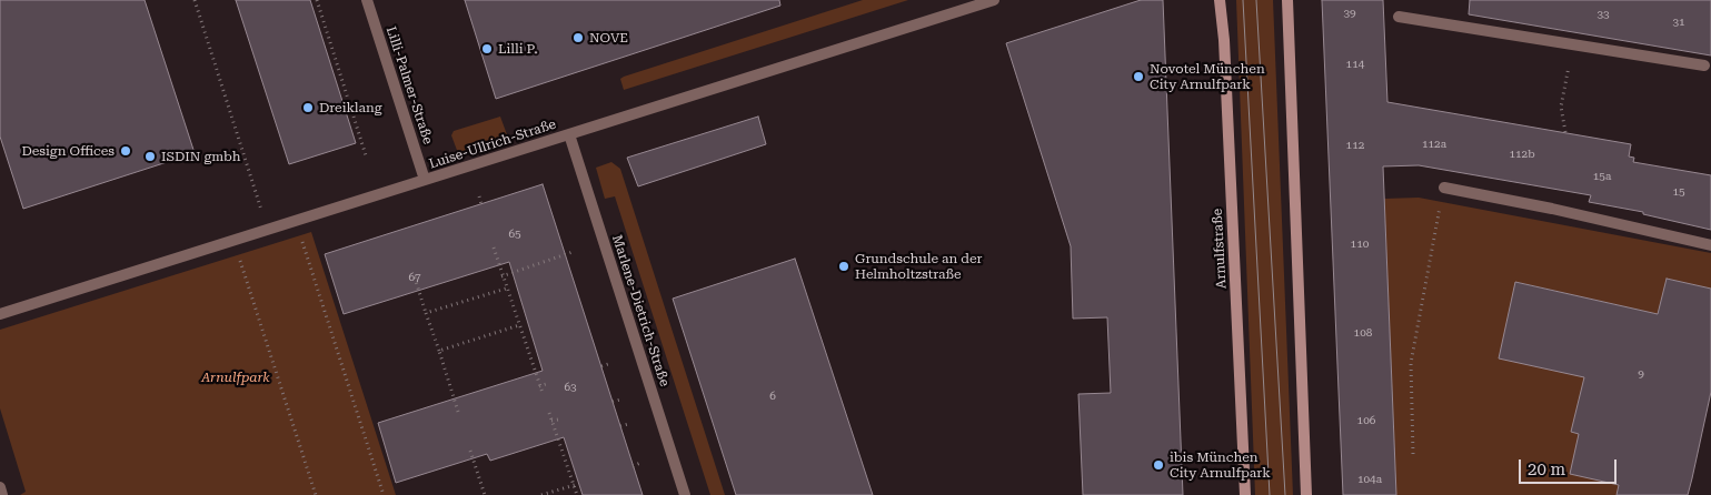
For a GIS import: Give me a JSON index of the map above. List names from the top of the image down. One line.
{"streets":{"main road":["Arnulfstraße"],"street":["Lilli-Palmer-Straße","Luise-Ullrich-Straße","Marlene-Dietrich-Straße"]},"crossings":[["Lilli-Palmer-Straße","Luise-Ullrich-Straße"],["Luise-Ullrich-Straße","Marlene-Dietrich-Straße"]],"parks":["Arnulfpark"],"places":["NOVE","Lilli P.","Novotel München City Arnulfpark","Dreiklang","Design Offices","ISDIN gmbh","Grundschule an der Helmholtzstraße","ibis München City Arnulfpark"],"house_numbers":["39","33","31","114","112a","112","112b","15a","15","65","110","67","108","9","63","6","106","104a"],"scale_bar":"20 m"}
